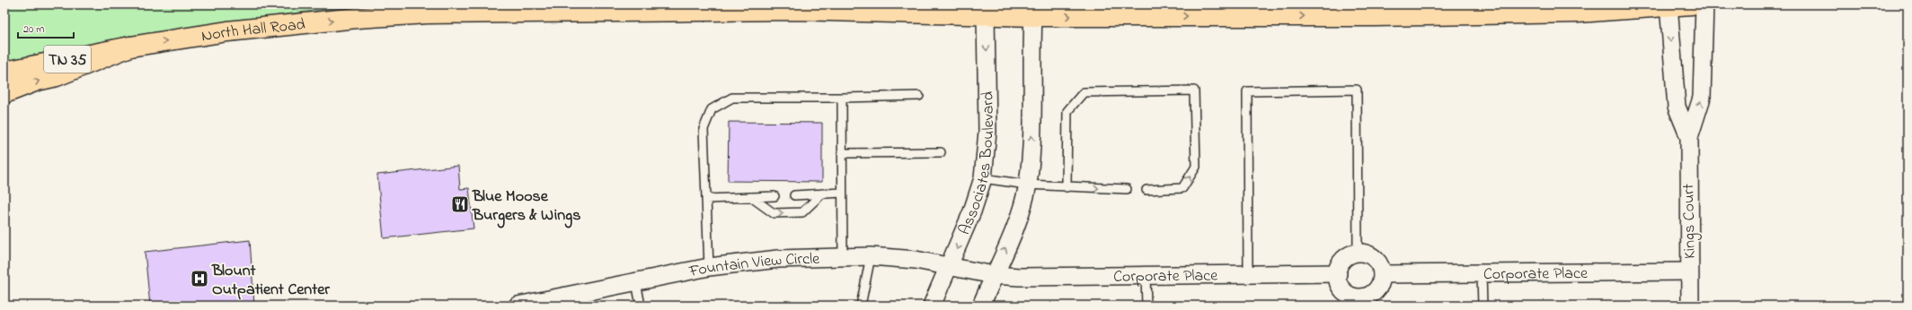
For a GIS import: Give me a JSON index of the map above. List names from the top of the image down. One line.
{"streets":{"main road":["North Hall Road","TN 35"],"street":["Associates Boulevard","Kings Court","Fountain View Circle","Corporate Place"]},"crossings":[["North Hall Road","Associates Boulevard"],["North Hall Road","Kings Court"],["Associates Boulevard","Fountain View Circle"],["Kings Court","Corporate Place"],["Fountain View Circle","Corporate Place"]],"one_way":["North Hall Road"],"places":{"restaurant":["Blue Moose Burgers & Wings"],"hospital":["Blount Outpatient Center"]},"scale_bar":"20 m"}
